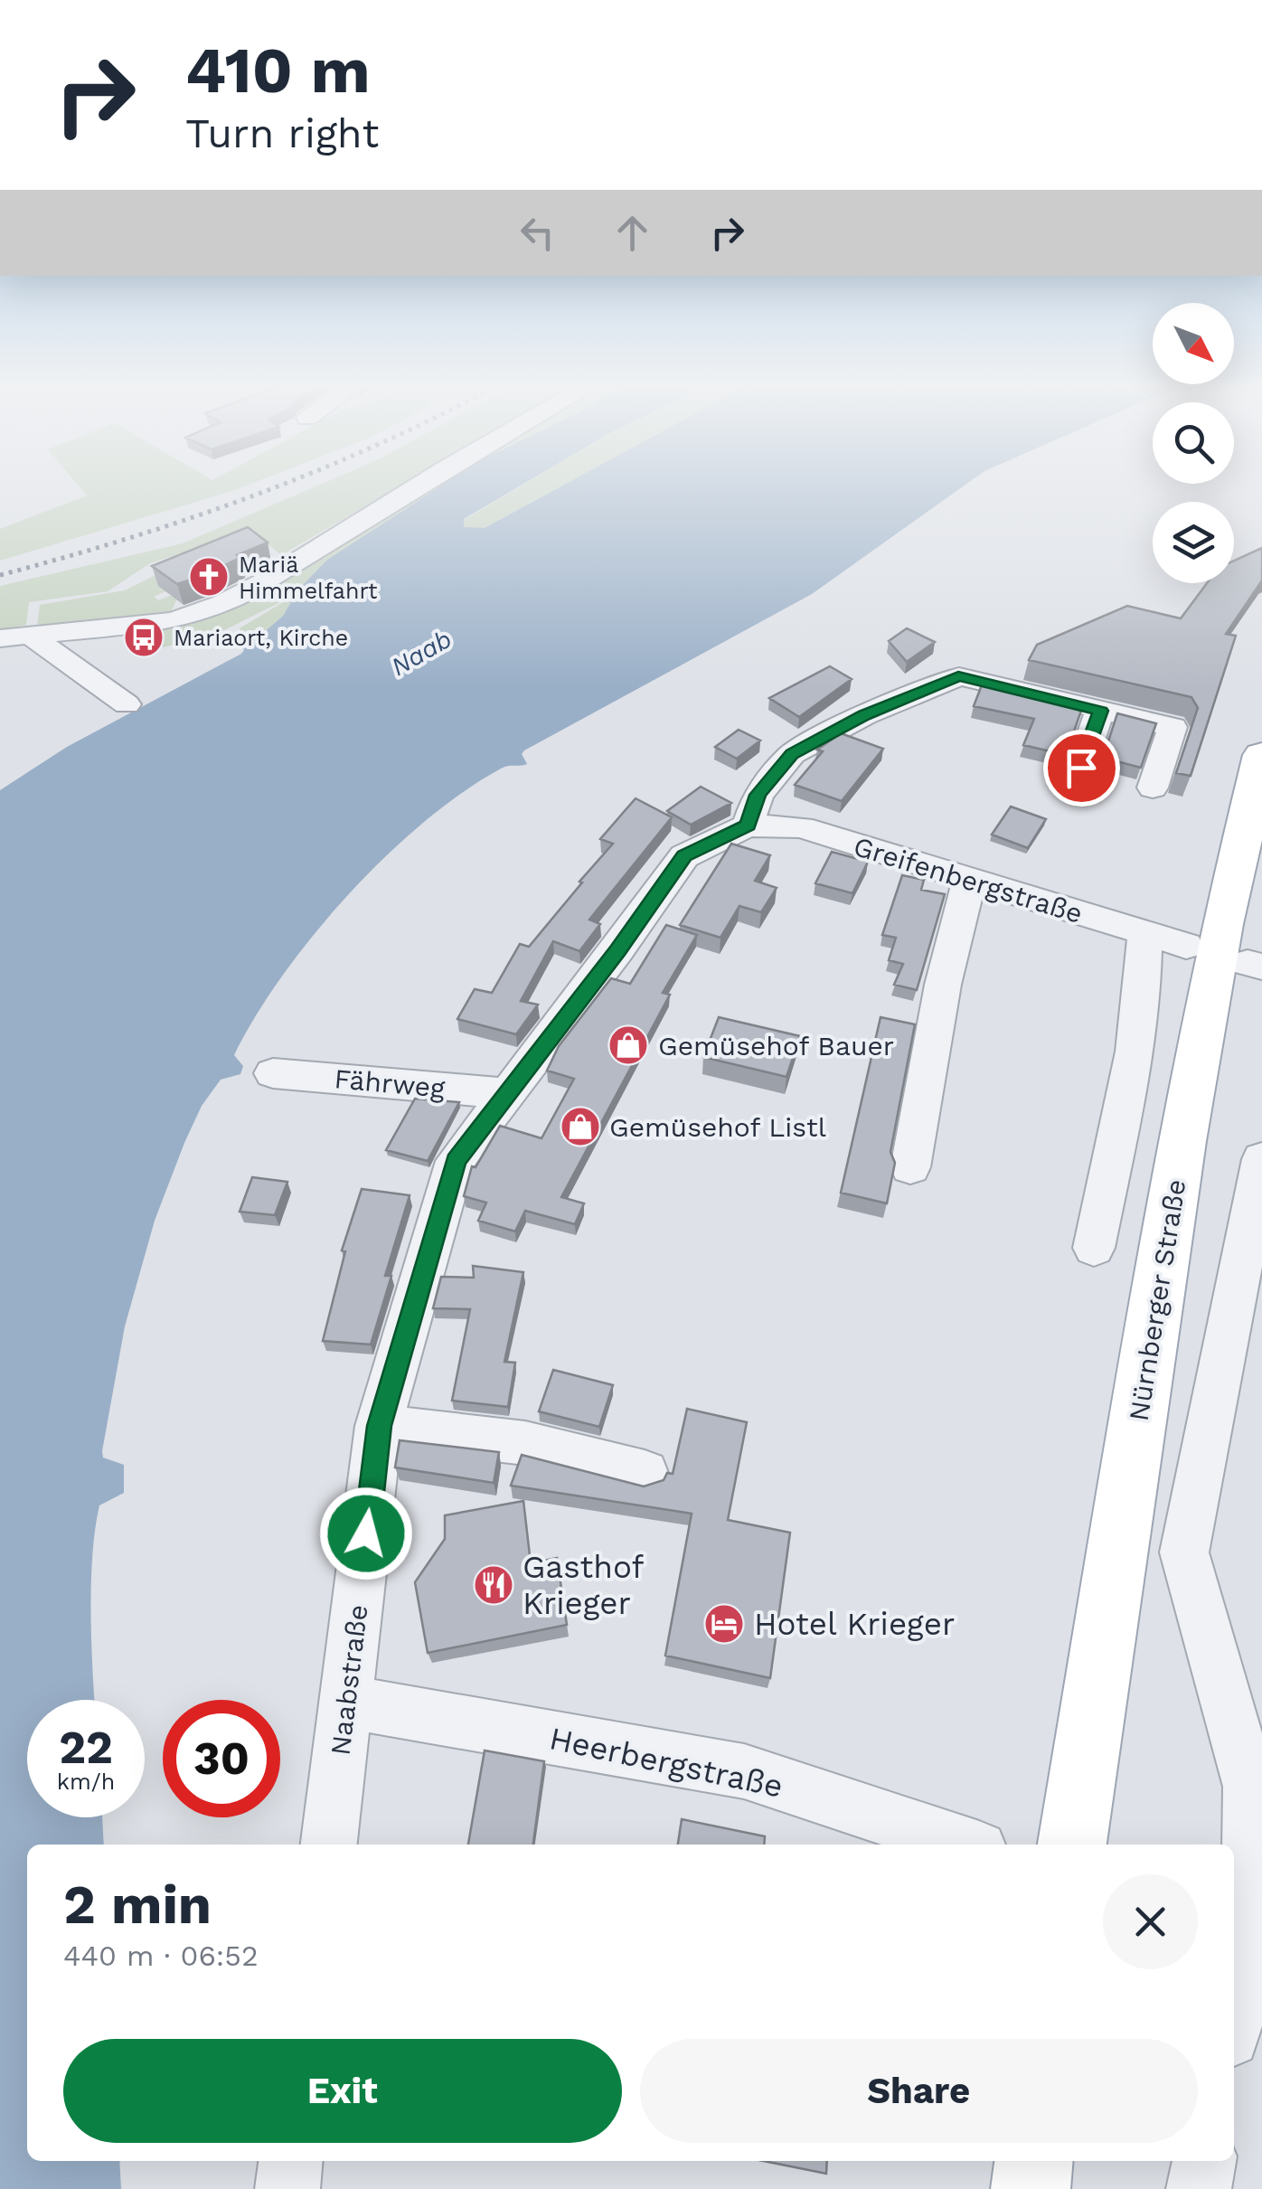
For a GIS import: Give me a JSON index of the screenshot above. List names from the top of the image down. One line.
{"streets":{"main road":["Nürnberger Straße"],"street":["Greifenbergstraße","Fährweg","Naabstraße","Heerbergstraße"]},"crossings":[["Greifenbergstraße","Naabstraße"],["Fährweg","Naabstraße"],["Naabstraße","Heerbergstraße"]],"water":["Naab"],"places":{"church":["Mariä Himmelfahrt"],"bus stop":["Mariaort, Kirche"],"shop":["Gemüsehof Bauer","Gemüsehof Listl"],"restaurant":["Gasthof Krieger"],"hotel":["Hotel Krieger"]},"north":"bottom right","page":{"turn":["410 m","Turn right"],"speed":"22 km/h","limit":"30","heading":["2 min","440 m · 06:52"],"buttons":["Exit","Share"]}}
